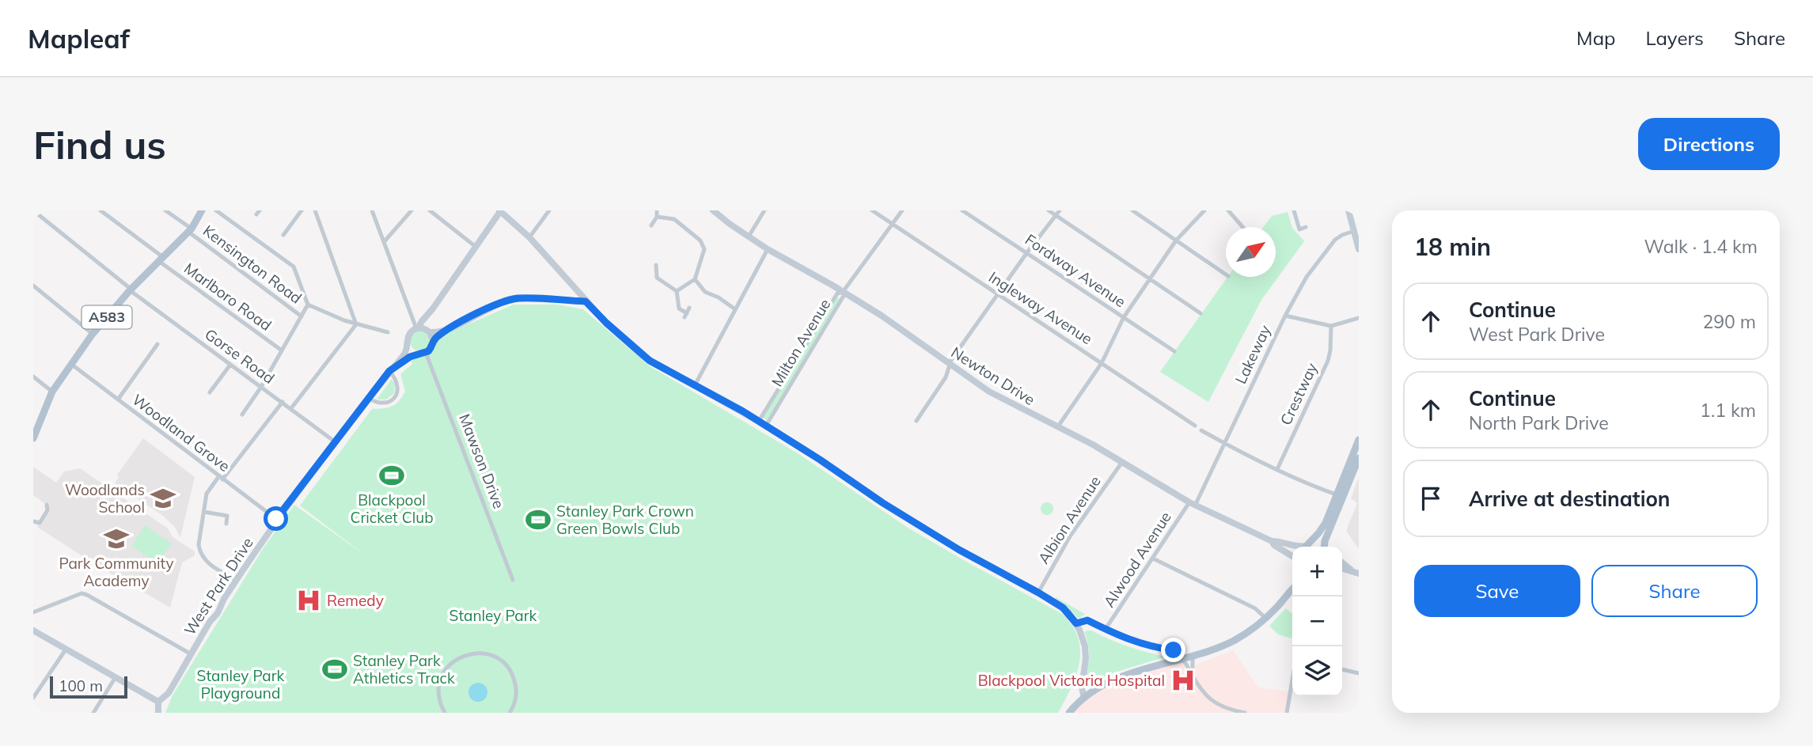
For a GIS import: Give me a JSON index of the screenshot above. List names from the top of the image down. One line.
{"streets":{"main road":["A583"],"street":["Kensington Road","Fordway Avenue","Marlboro Road","Ingleway Avenue","Milton Avenue","Lakeway","Gorse Road","Newton Drive","Crestway","Woodland Grove","Mawson Drive","Albion Avenue","Alwood Avenue","West Park Drive"]},"crossings":[["Kensington Road","A583"],["Marlboro Road","A583"],["A583","Gorse Road"],["A583","Woodland Grove"],["Milton Avenue","Newton Drive"],["Lakeway","Newton Drive"],["Lakeway","Alwood Avenue"],["Gorse Road","West Park Drive"],["Newton Drive","Albion Avenue"],["Newton Drive","Alwood Avenue"],["Woodland Grove","West Park Drive"],["Mawson Drive","West Park Drive"]],"parks":["Stanley Park","Stanley Park Playground"],"places":{"sports":["Blackpool Cricket Club","Stanley Park Crown Green Bowls Club","Stanley Park Athletics Track"],"school or university":["Woodlands School","Park Community Academy"],"hospital":["Remedy","Blackpool Victoria Hospital"]},"scale_bar":"100 m","north":"top right","page":{"header":"Mapleaf","nav":["Map","Layers","Share"],"buttons":["Directions",["Save","Share"]],"title":"Find us","heading":["18 min","Walk · 1.4 km"],"list":[["Continue","West Park Drive","290 m"],["Continue","North Park Drive","1.1 km"],"Arrive at destination"],"map_buttons":["+","−"],"scale":"100 m"}}
